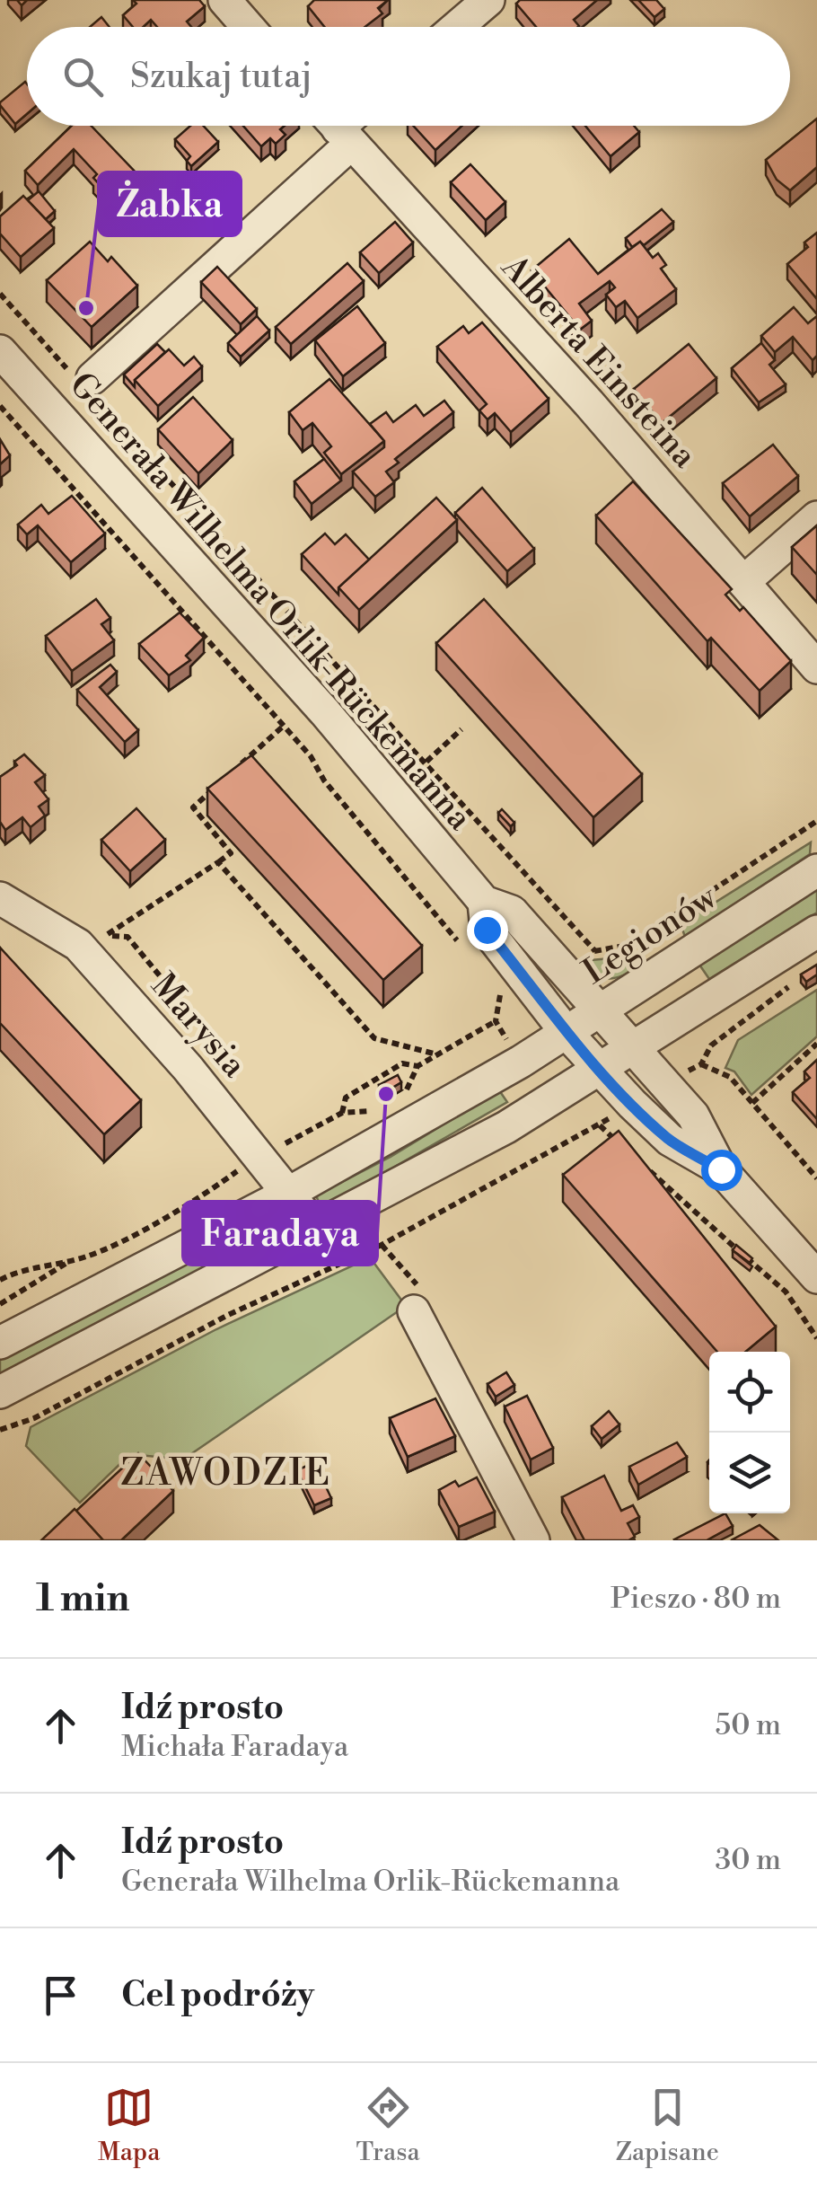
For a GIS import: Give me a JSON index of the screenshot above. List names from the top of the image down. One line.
{"streets":{"street":["Alberta Einsteina","Generała Wilhelma Orlik-Rückemanna","Legionów","Marysia"]},"crossings":[["Generała Wilhelma Orlik-Rückemanna","Legionów"],["Legionów","Marysia"]],"districts":["ZAWODZIE"],"places":["Żabka","Faradaya"],"page":{"search":"Szukaj tutaj","heading":["1 min","Pieszo · 80 m"],"list":[["Idź prosto","Michała Faradaya","50 m"],["Idź prosto","Generała Wilhelma Orlik-Rückemanna","30 m"],"Cel podróży"],"nav":["Mapa","Trasa","Zapisane"]}}
